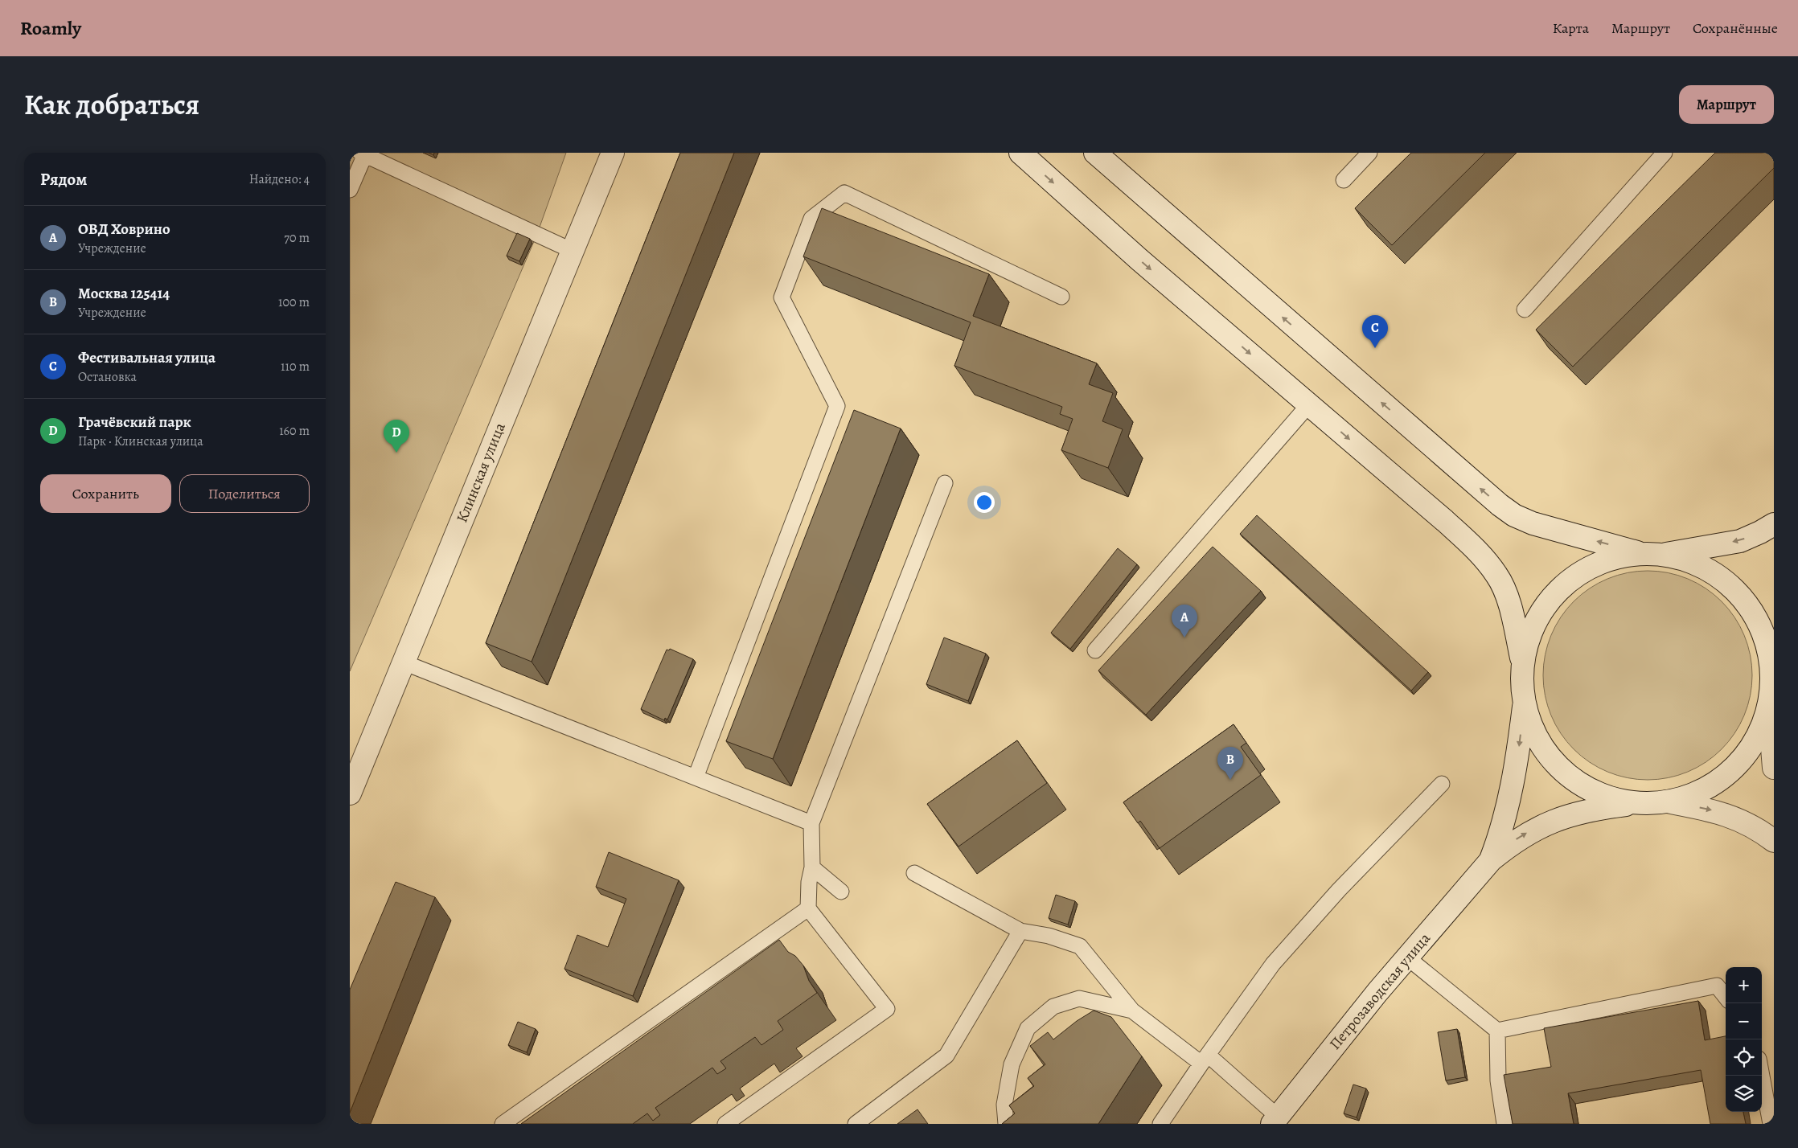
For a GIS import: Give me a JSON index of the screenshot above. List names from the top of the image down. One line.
{"streets":{"main road":["Клинская улица","Петрозаводская улица"]},"page":{"header":"Roamly","nav":["Карта","Маршрут","Сохранённые"],"title":"Как добраться","buttons":["Маршрут",["Сохранить","Поделиться"]],"heading":["Рядом","Найдено: 4"],"list":[{"mark":"A","name":"ОВД Ховрино","note":"Учреждение","value":"70 m"},{"mark":"B","name":"Москва 125414","note":"Учреждение","value":"100 m"},{"mark":"C","name":"Фестивальная улица","note":"Остановка","value":"110 m"},{"mark":"D","name":"Грачёвский парк","note":"Парк · Клинская улица","value":"160 m"}],"pins":["C","D","A","B"],"map_buttons":["+","−"]}}
